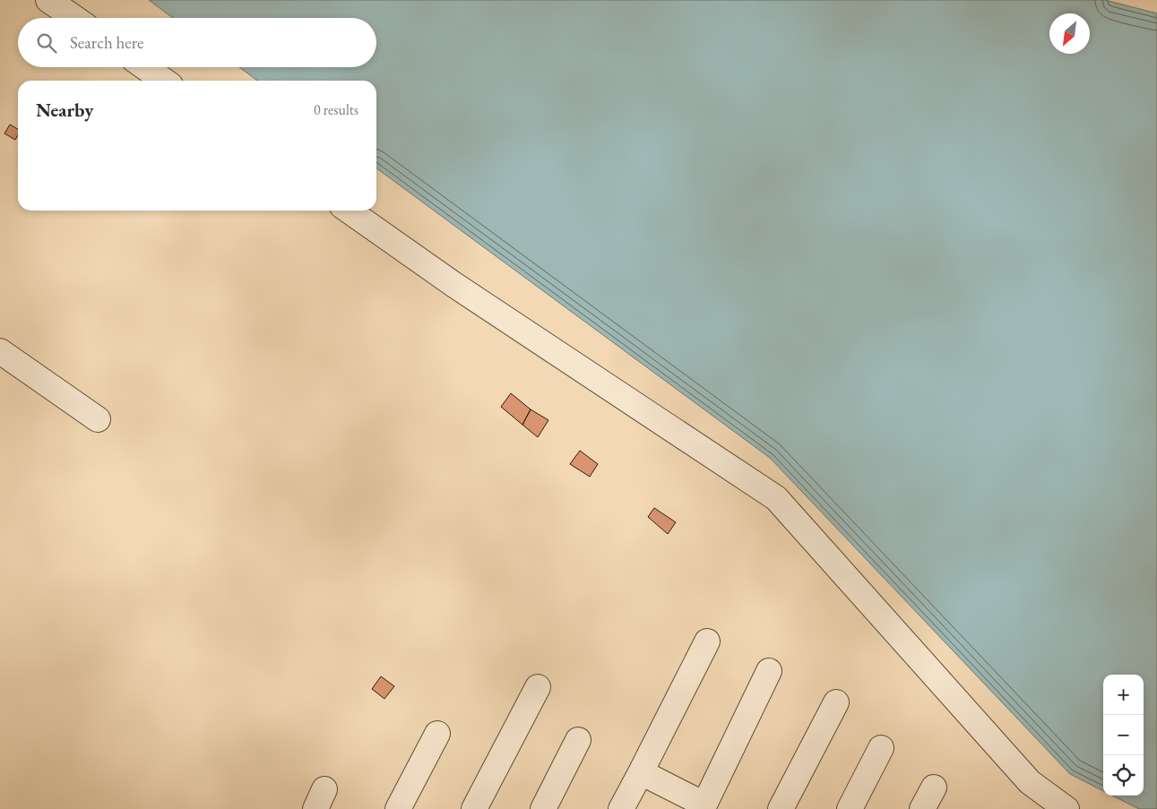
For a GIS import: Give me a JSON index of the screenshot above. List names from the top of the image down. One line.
{"north":"bottom left","page":{"search":"Search here","heading":["Nearby","0 results"],"map_buttons":["+","−"]}}
